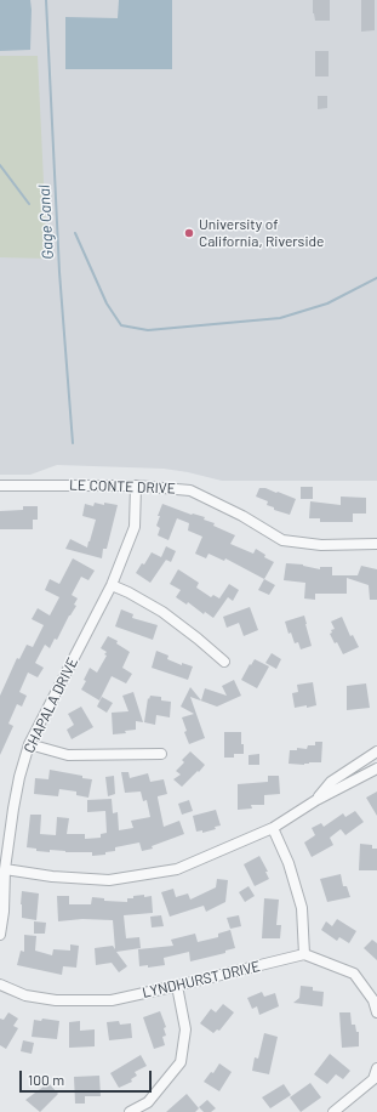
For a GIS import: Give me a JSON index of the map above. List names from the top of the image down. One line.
{"streets":{"street":["LE CONTE DRIVE","CHAPALA DRIVE","LYNDHURST DRIVE"]},"crossings":[["LE CONTE DRIVE","CHAPALA DRIVE"]],"water":["Gage Canal"],"places":["University of California, Riverside"],"scale_bar":"100 m"}
